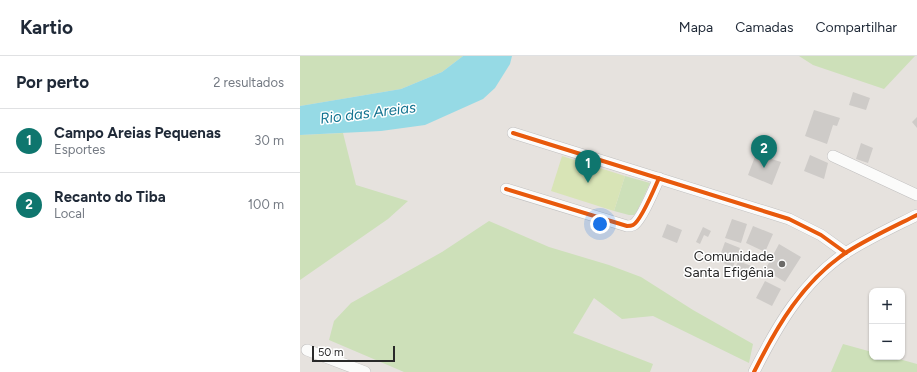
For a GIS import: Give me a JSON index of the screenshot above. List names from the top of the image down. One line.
{"water":["Rio das Areias"],"places":["Comunidade Santa Efigênia"],"scale_bar":"50 m","page":{"header":"Kartio","nav":["Mapa","Camadas","Compartilhar"],"heading":["Por perto","2 resultados"],"list":[{"mark":"1","name":"Campo Areias Pequenas","note":"Esportes","value":"30 m"},{"mark":"2","name":"Recanto do Tiba","note":"Local","value":"100 m"}],"pins":["2","1"],"map_buttons":["+","−"],"scale":"50 m"}}
